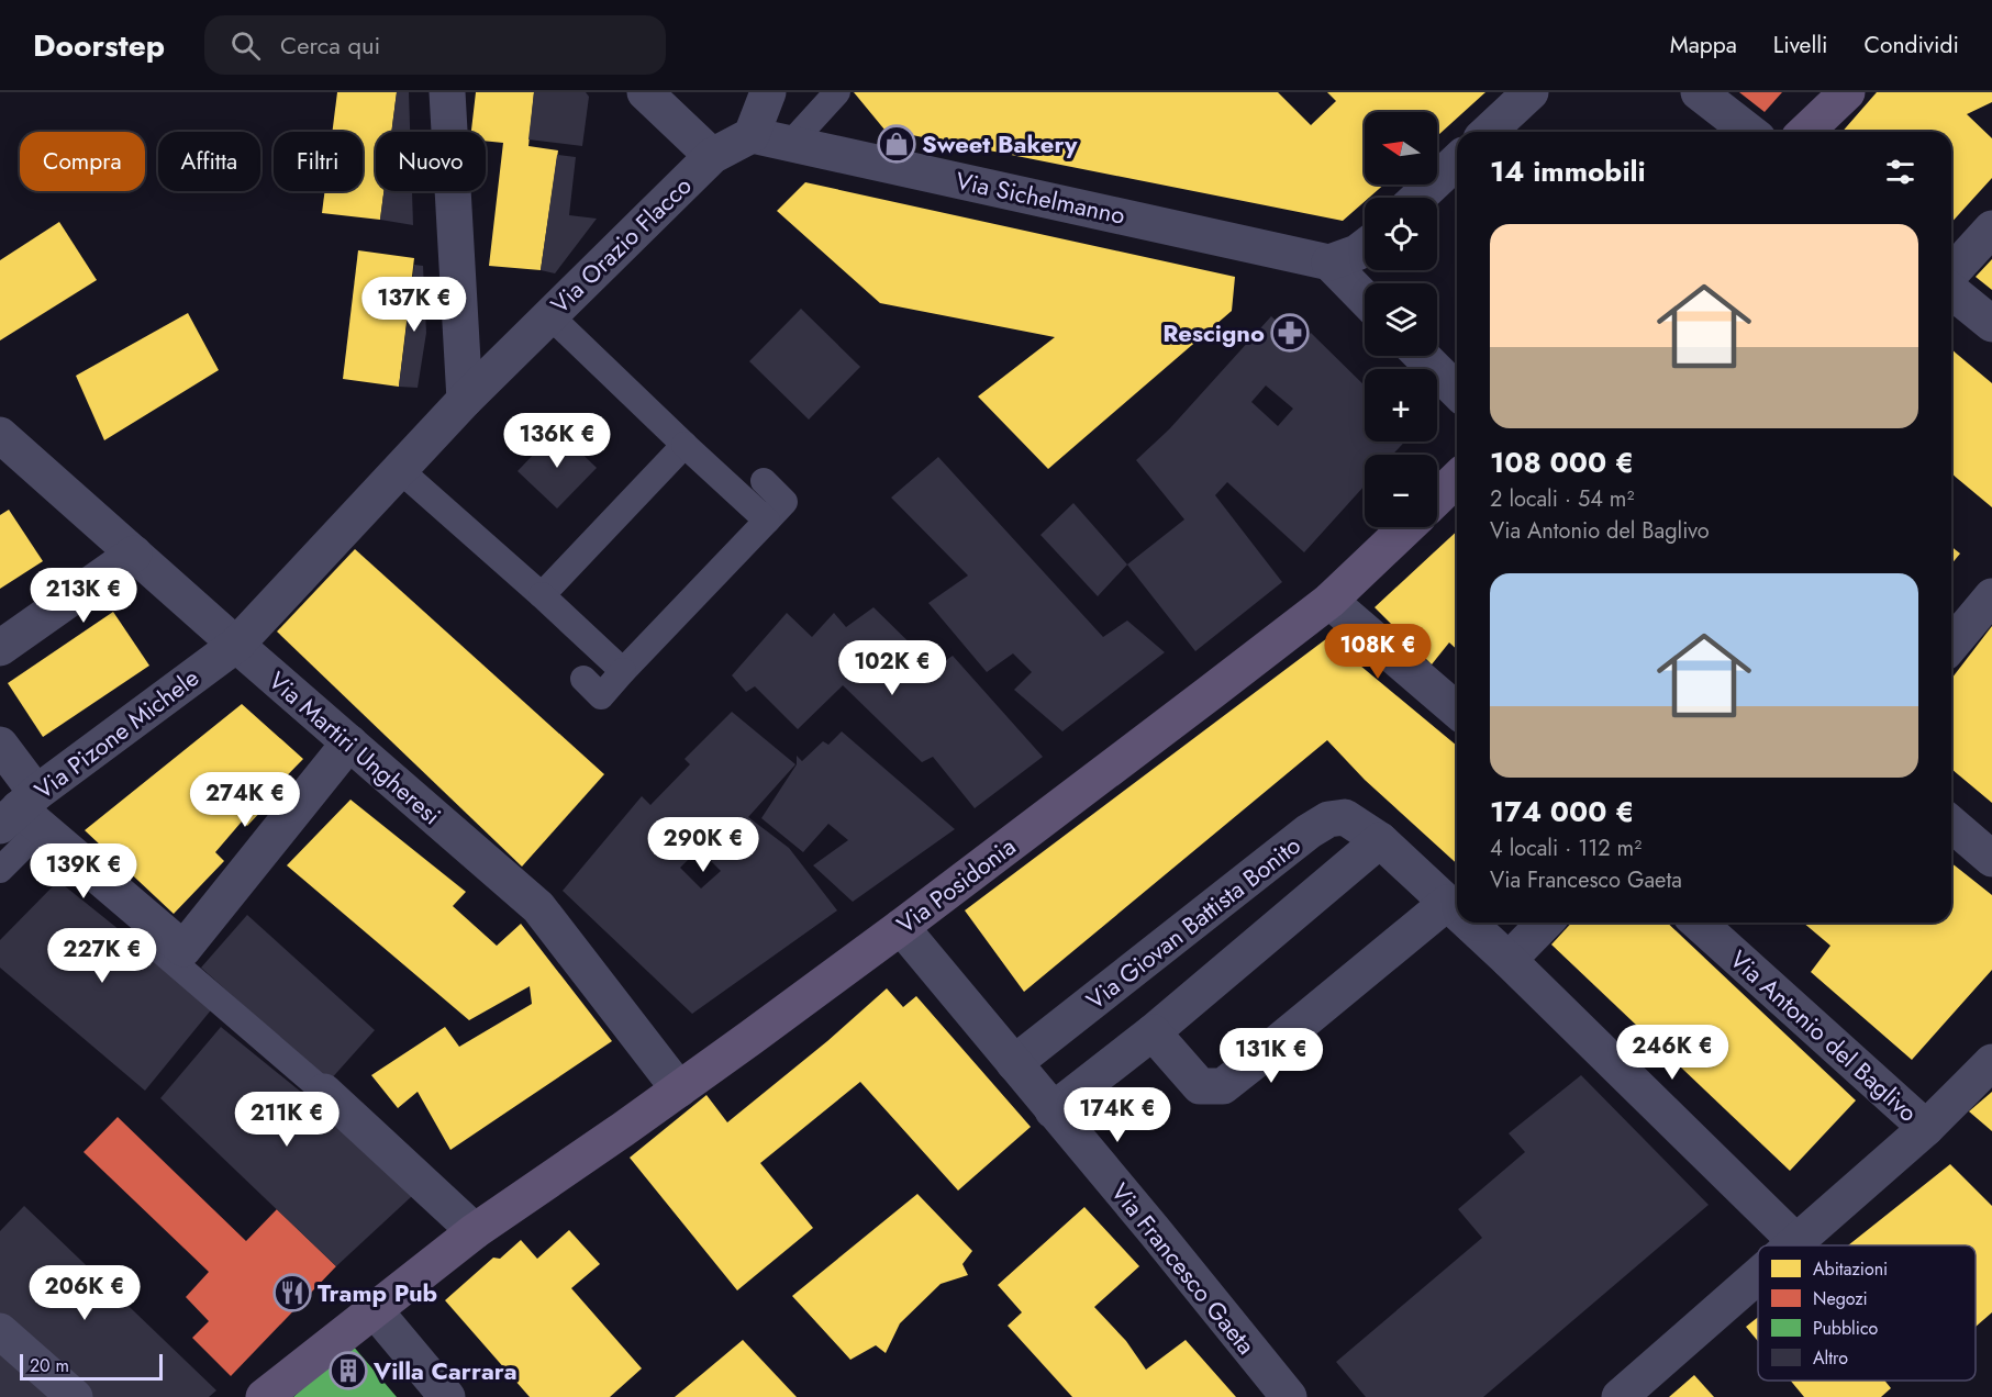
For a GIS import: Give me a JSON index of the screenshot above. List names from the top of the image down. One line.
{"streets":{"main road":["Via Posidonia"],"street":["Via Sichelmanno","Via Orazio Flacco","Via Pizone Michele","Via Martiri Ungheresi","Via Giovan Battista Bonito","Via Antonio del Baglivo","Via Francesco Gaeta"]},"crossings":[["Via Orazio Flacco","Via Pizone Michele"],["Via Orazio Flacco","Via Martiri Ungheresi"],["Via Pizone Michele","Via Martiri Ungheresi"],["Via Martiri Ungheresi","Via Posidonia"],["Via Posidonia","Via Francesco Gaeta"],["Via Giovan Battista Bonito","Via Francesco Gaeta"]],"places":{"shop":["Sweet Bakery"],"pharmacy":["Rescigno"],"restaurant":["Tramp Pub"],"building":["Villa Carrara"]},"legend":["Abitazioni","Negozi","Pubblico","Altro"],"scale_bar":"20 m","north":"left","page":{"header":"Doorstep","search":"Cerca qui","nav":["Mappa","Livelli","Condividi"],"map_buttons":["+","−"],"chip":["Compra","Affitta","Filtri","Nuovo"],"heading":"14 immobili","list":[{"name":"108 000 €","note":"2 locali · 54 m² · Via Antonio del Baglivo"},{"name":"174 000 €","note":"4 locali · 112 m² · Via Francesco Gaeta"}],"price":["137K €","136K €","213K €","108K €","102K €","274K €","290K €","139K €","227K €","246K €","131K €","174K €","211K €","206K €"],"scale":"20 m"}}
